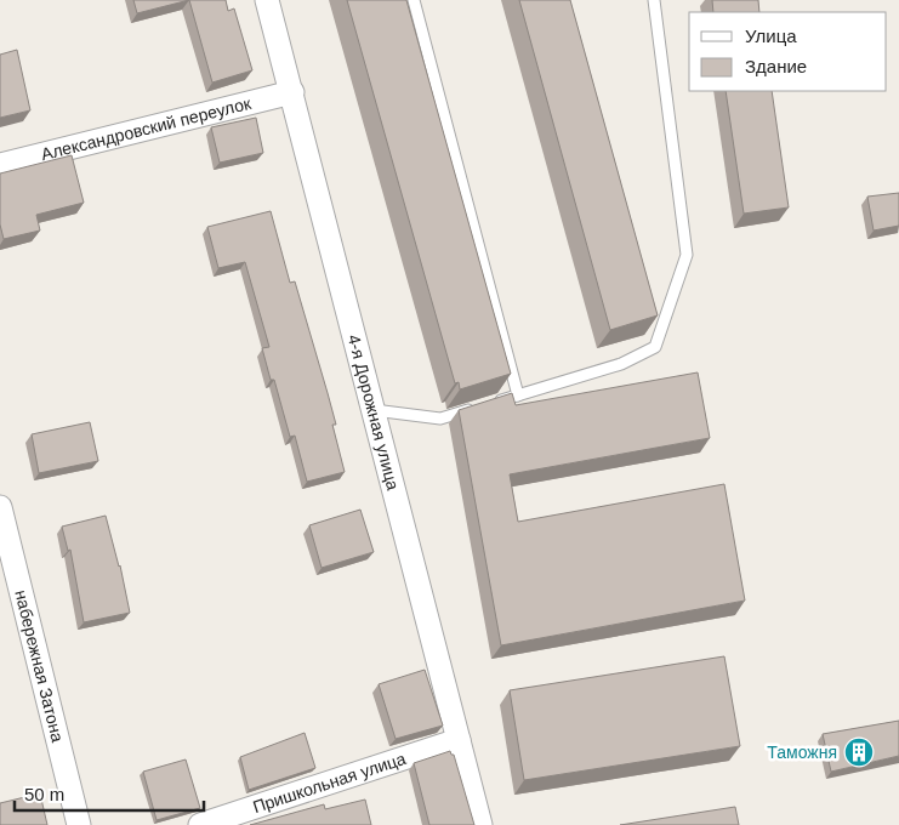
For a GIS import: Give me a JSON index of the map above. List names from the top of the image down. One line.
{"streets":{"street":["Александровский переулок","4-я Дорожная улица","набережная Затона","Пришкольная улица"]},"crossings":[["Александровский переулок","4-я Дорожная улица"],["4-я Дорожная улица","Пришкольная улица"]],"places":{"building":["Таможня"]},"legend":["Улица","Здание"],"scale_bar":"50 m"}
